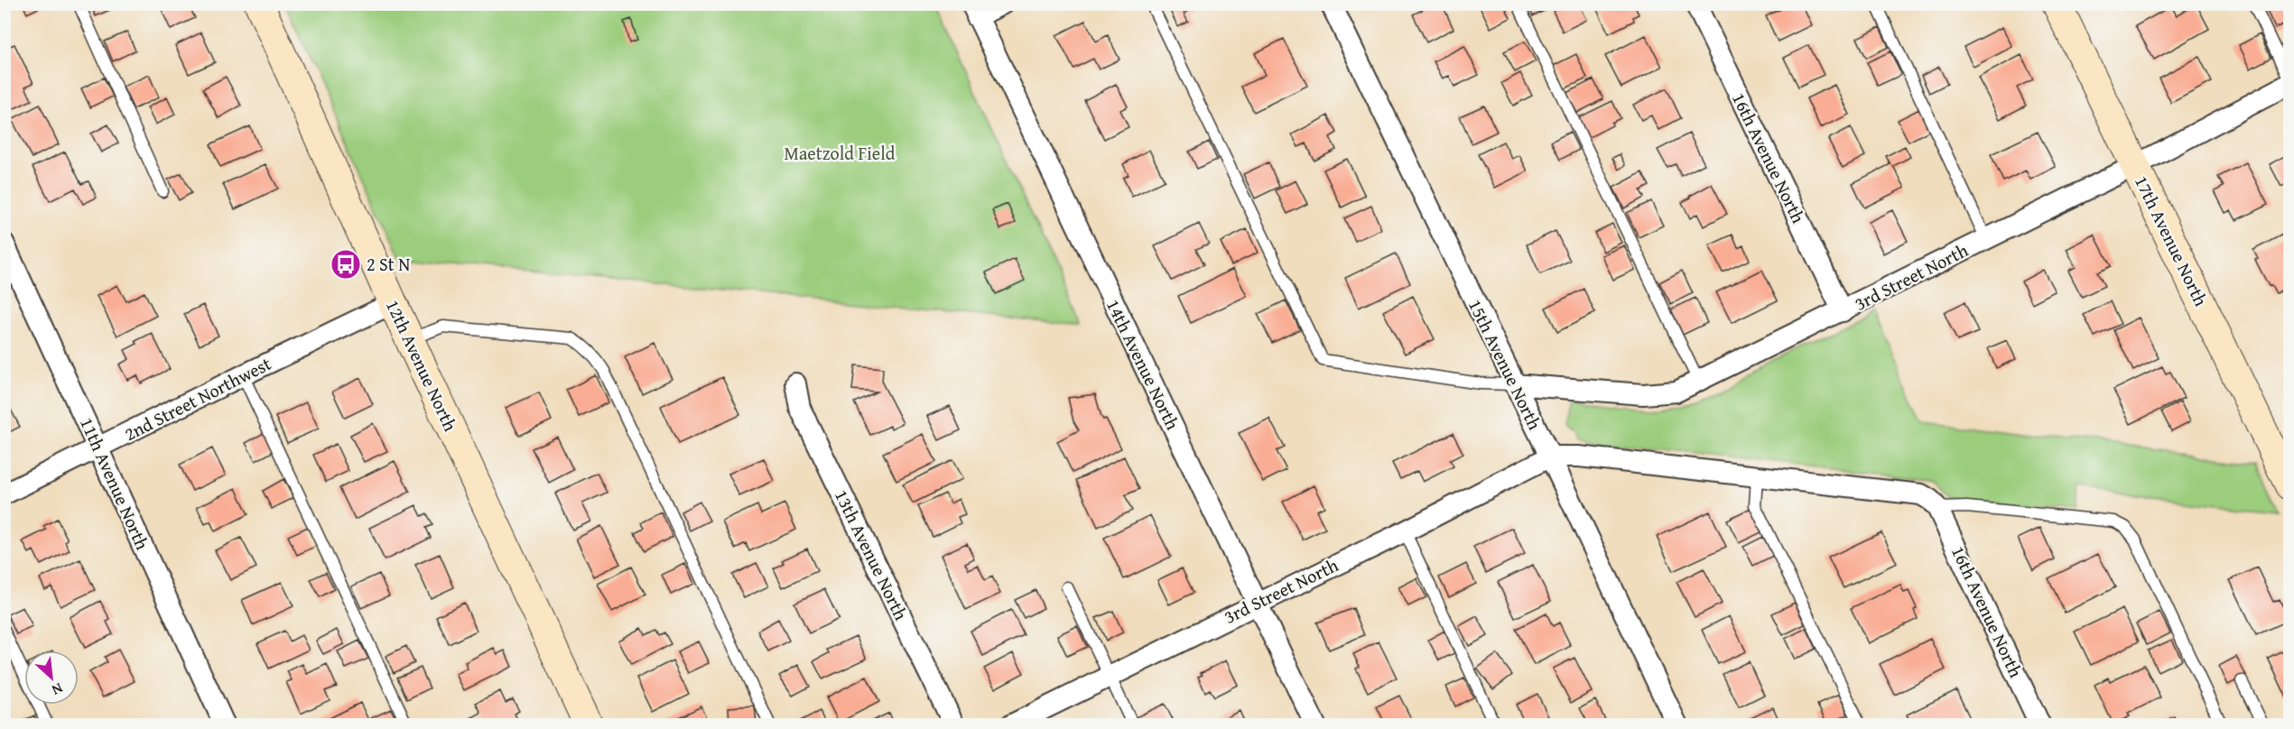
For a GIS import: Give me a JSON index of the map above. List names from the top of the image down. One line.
{"streets":{"street":["16th Avenue North","17th Avenue North","3rd Street North","14th Avenue North","15th Avenue North","12th Avenue North","2nd Street Northwest","11th Avenue North","13th Avenue North"]},"crossings":[["16th Avenue North","3rd Street North"],["17th Avenue North","3rd Street North"],["3rd Street North","14th Avenue North"],["3rd Street North","15th Avenue North"],["12th Avenue North","2nd Street Northwest"],["2nd Street Northwest","11th Avenue North"]],"parks":["Maetzold Field"],"places":{"bus stop":["2 St N"]},"north":"bottom right"}
